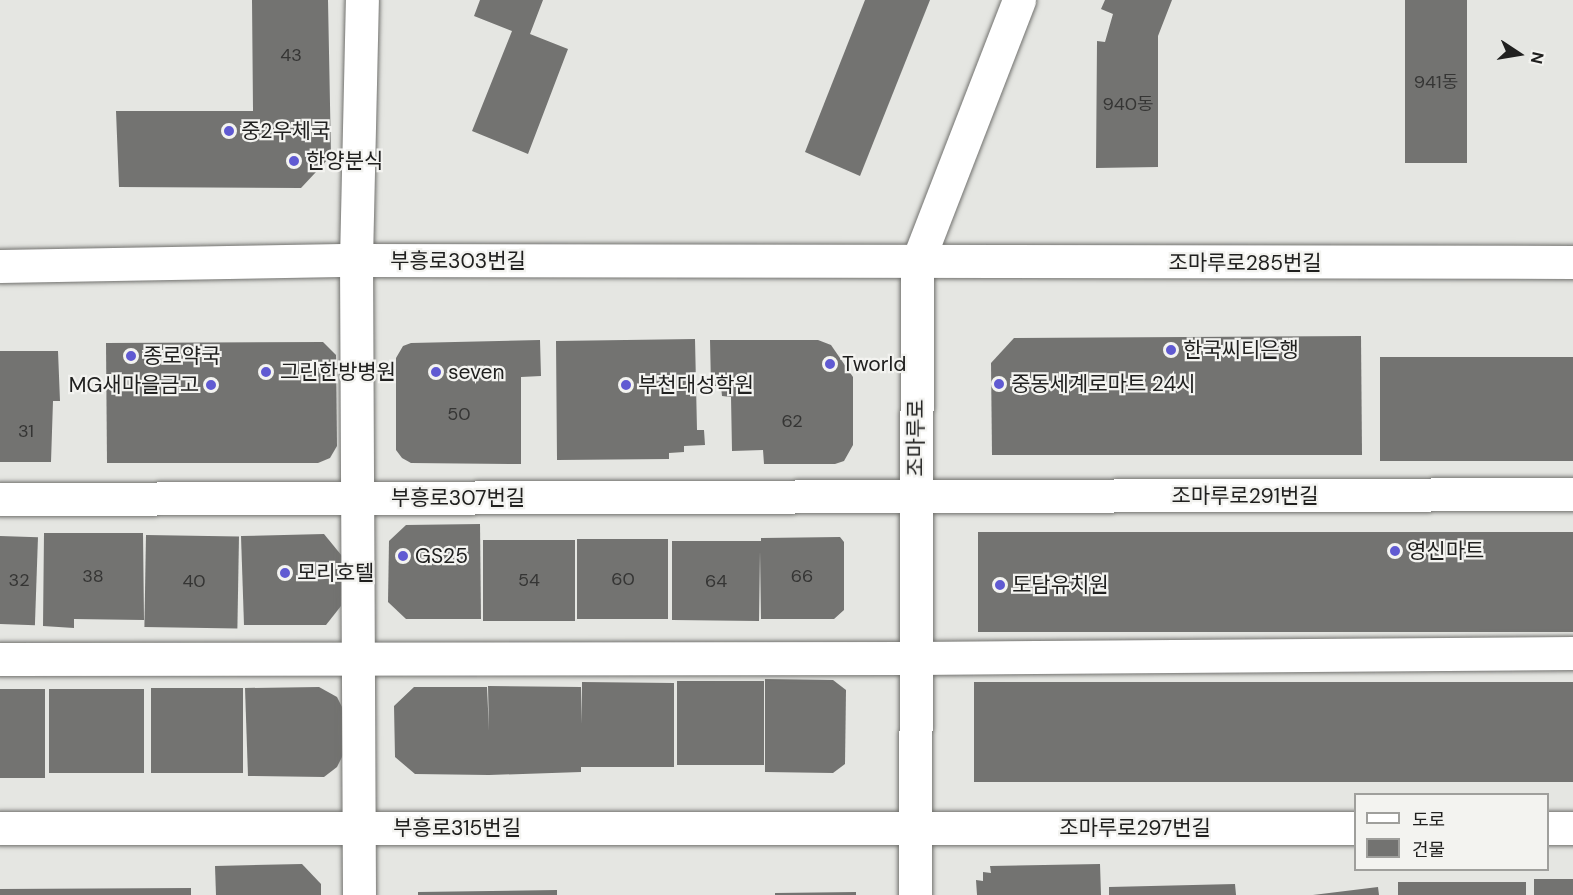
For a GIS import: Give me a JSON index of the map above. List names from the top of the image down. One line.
{"streets":{"street":["부흥로303번길","조마루로285번길","조마루로","조마루로291번길","부흥로307번길","부흥로315번길","조마루로297번길"]},"crossings":[["부흥로303번길","조마루로285번길"],["부흥로303번길","조마루로"],["조마루로285번길","조마루로"],["조마루로","조마루로291번길"],["조마루로","부흥로307번길"],["조마루로","부흥로315번길"],["조마루로","조마루로297번길"],["조마루로291번길","부흥로307번길"],["부흥로315번길","조마루로297번길"]],"places":["중2우체국","한양분식","한국씨티은행","종로약국","Tworld","그린한방병원","seven","중동세계로마트 24시","MG새마을금고","부천대성학원","영신마트","GS25","모리호텔","도담유치원"],"house_numbers":["43","941동","940동","50","62","31","38","66","60","32","54","40","64"],"legend":["도로","건물"],"north":"right"}
